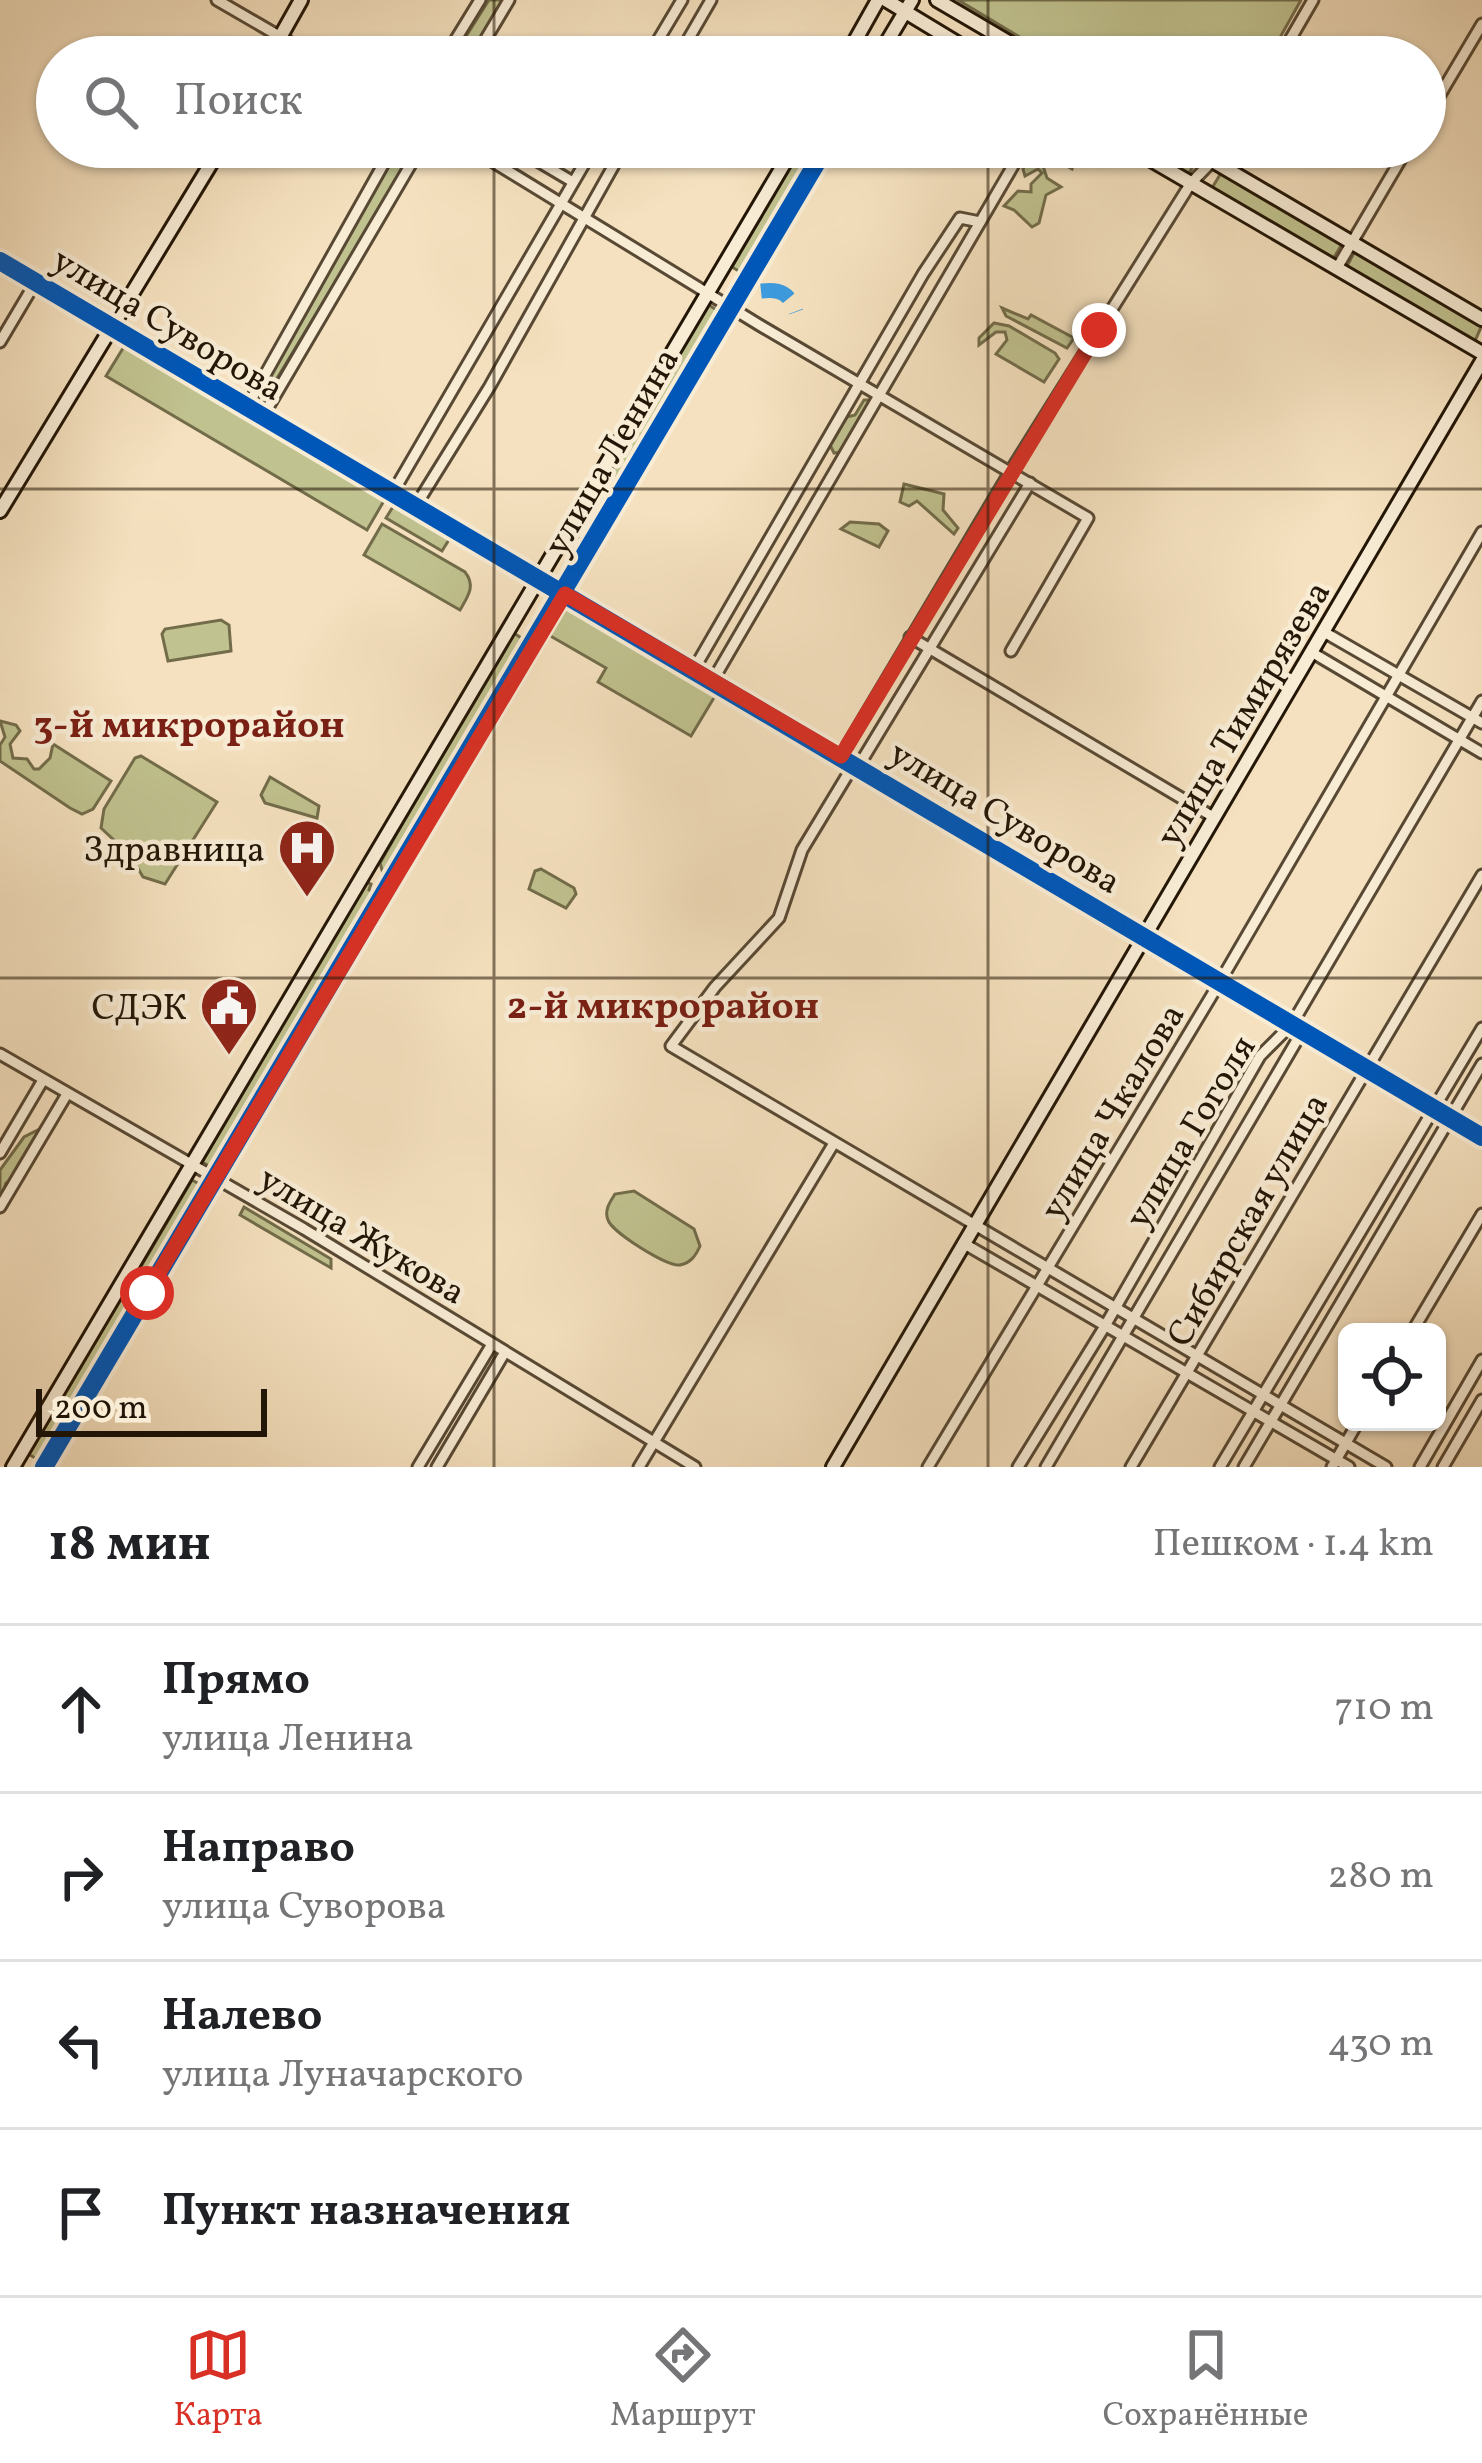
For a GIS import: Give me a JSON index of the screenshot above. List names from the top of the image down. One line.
{"streets":{"street":["улица Суворова","улица Ленина","улица Тимирязева","улица Чкалова","улица Гоголя","Сибирская улица","улица Жукова"]},"crossings":[["улица Суворова","улица Ленина"],["улица Суворова","улица Тимирязева"],["улица Суворова","улица Чкалова"],["улица Суворова","улица Гоголя"],["улица Суворова","Сибирская улица"],["улица Ленина","улица Жукова"]],"districts":["3-й микрорайон","2-й микрорайон"],"places":{"hospital":["Здравница"],"public building":["СДЭК"]},"scale_bar":"200 m","page":{"search":"Поиск","scale":"200 m","heading":["18 мин","Пешком · 1.4 km"],"list":[["Прямо","улица Ленина","710 m"],["Направо","улица Суворова","280 m"],["Налево","улица Луначарского","430 m"],"Пункт назначения"],"nav":["Карта","Маршрут","Сохранённые"]}}
